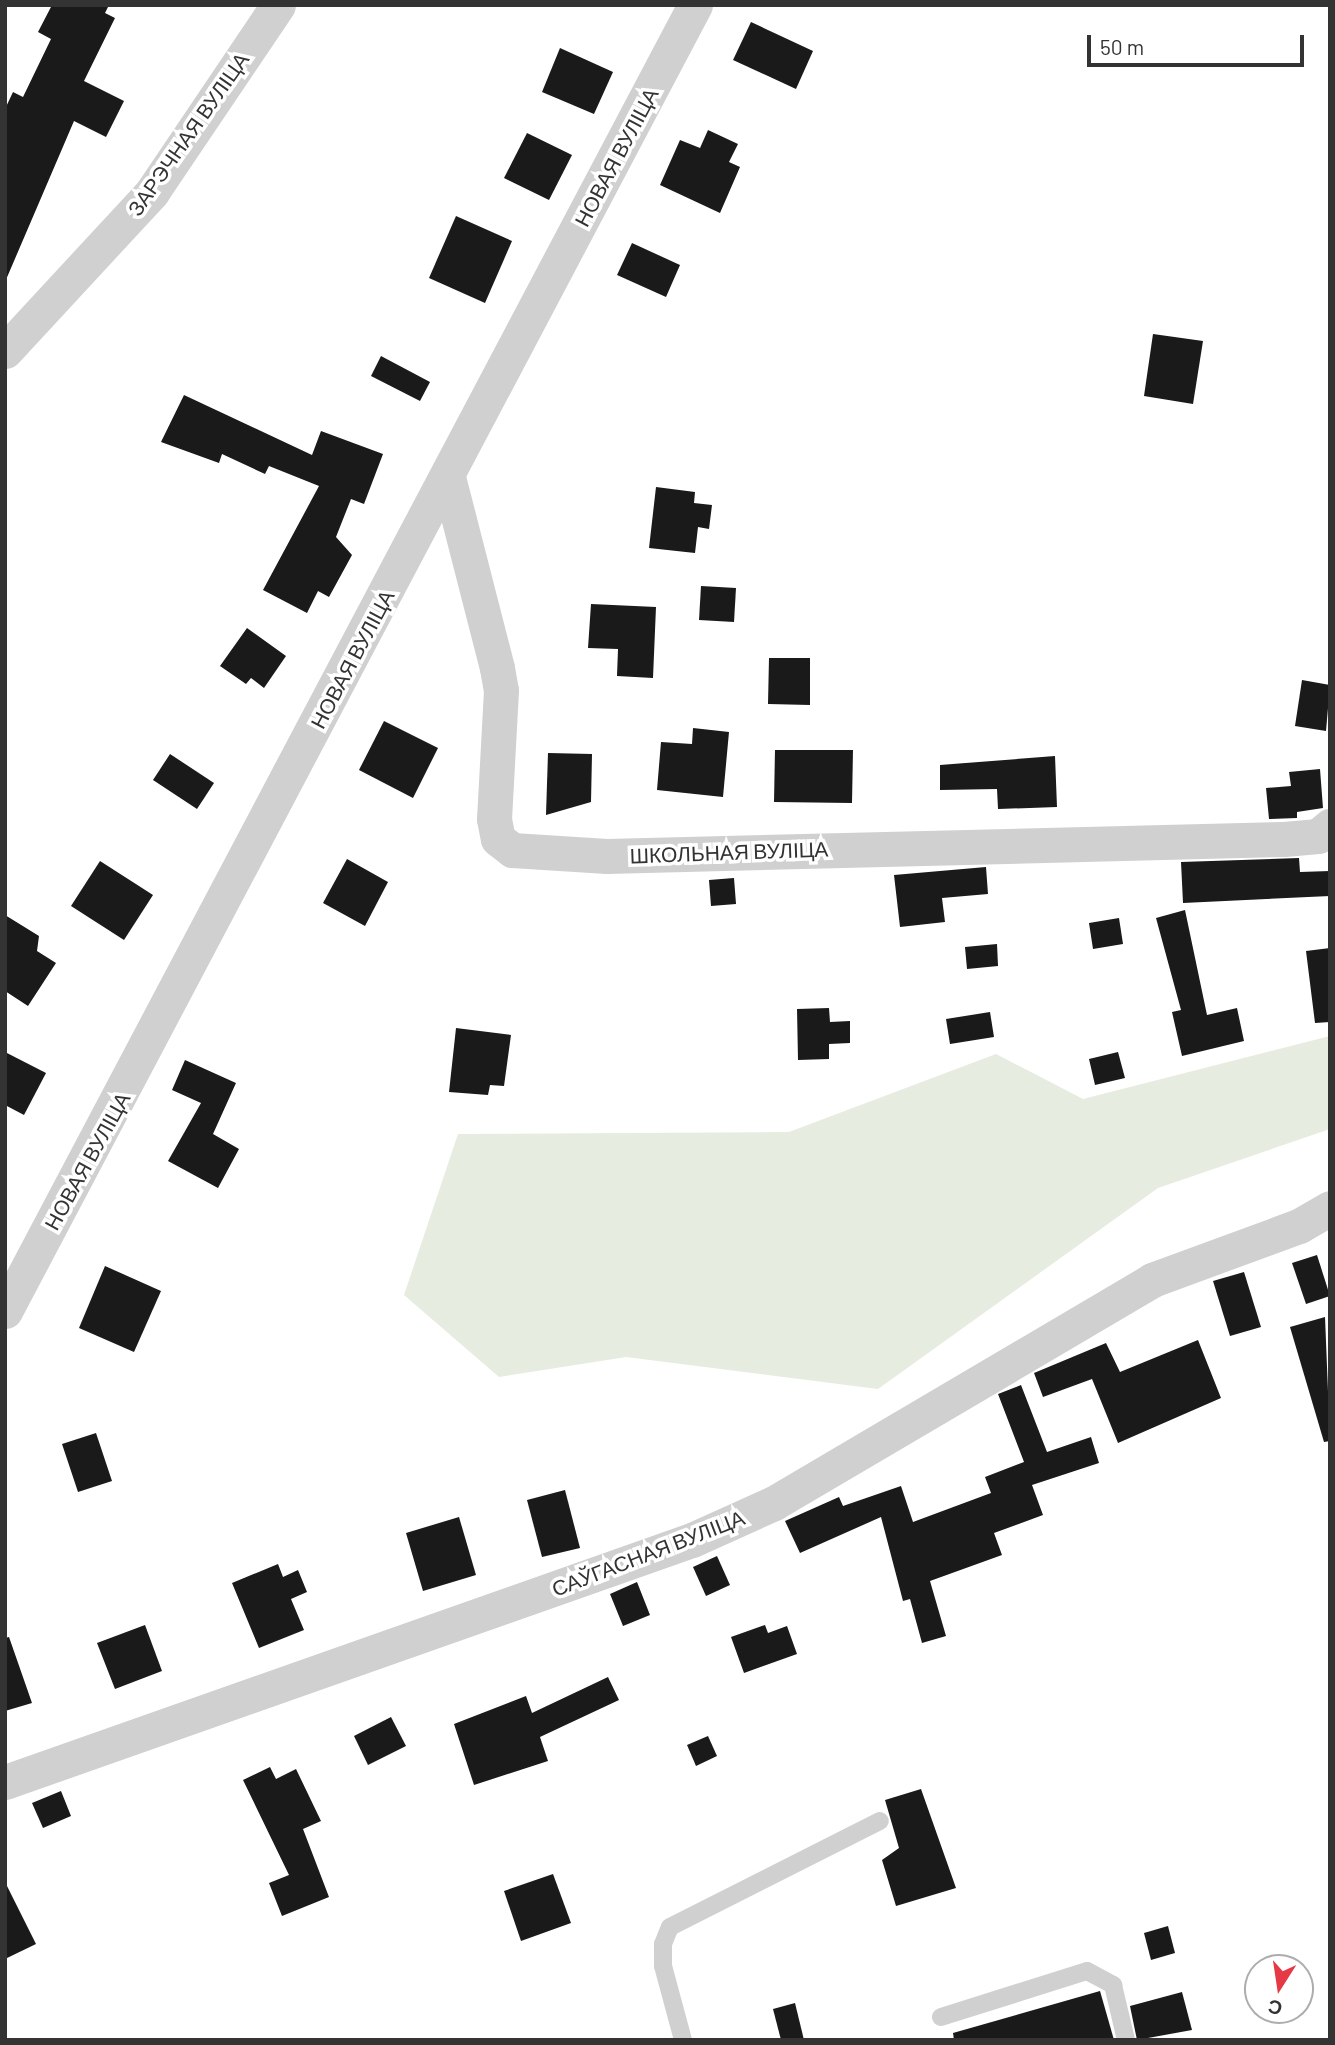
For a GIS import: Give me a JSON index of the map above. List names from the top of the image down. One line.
{"streets":{"street":["ЗАРЭЧНАЯ ВУЛІЦА","НОВАЯ ВУЛІЦА","ШКОЛЬНАЯ ВУЛІЦА","САЎГАСНАЯ ВУЛІЦА"]},"crossings":[["НОВАЯ ВУЛІЦА","ШКОЛЬНАЯ ВУЛІЦА"]],"scale_bar":"50 m","north":"bottom"}
